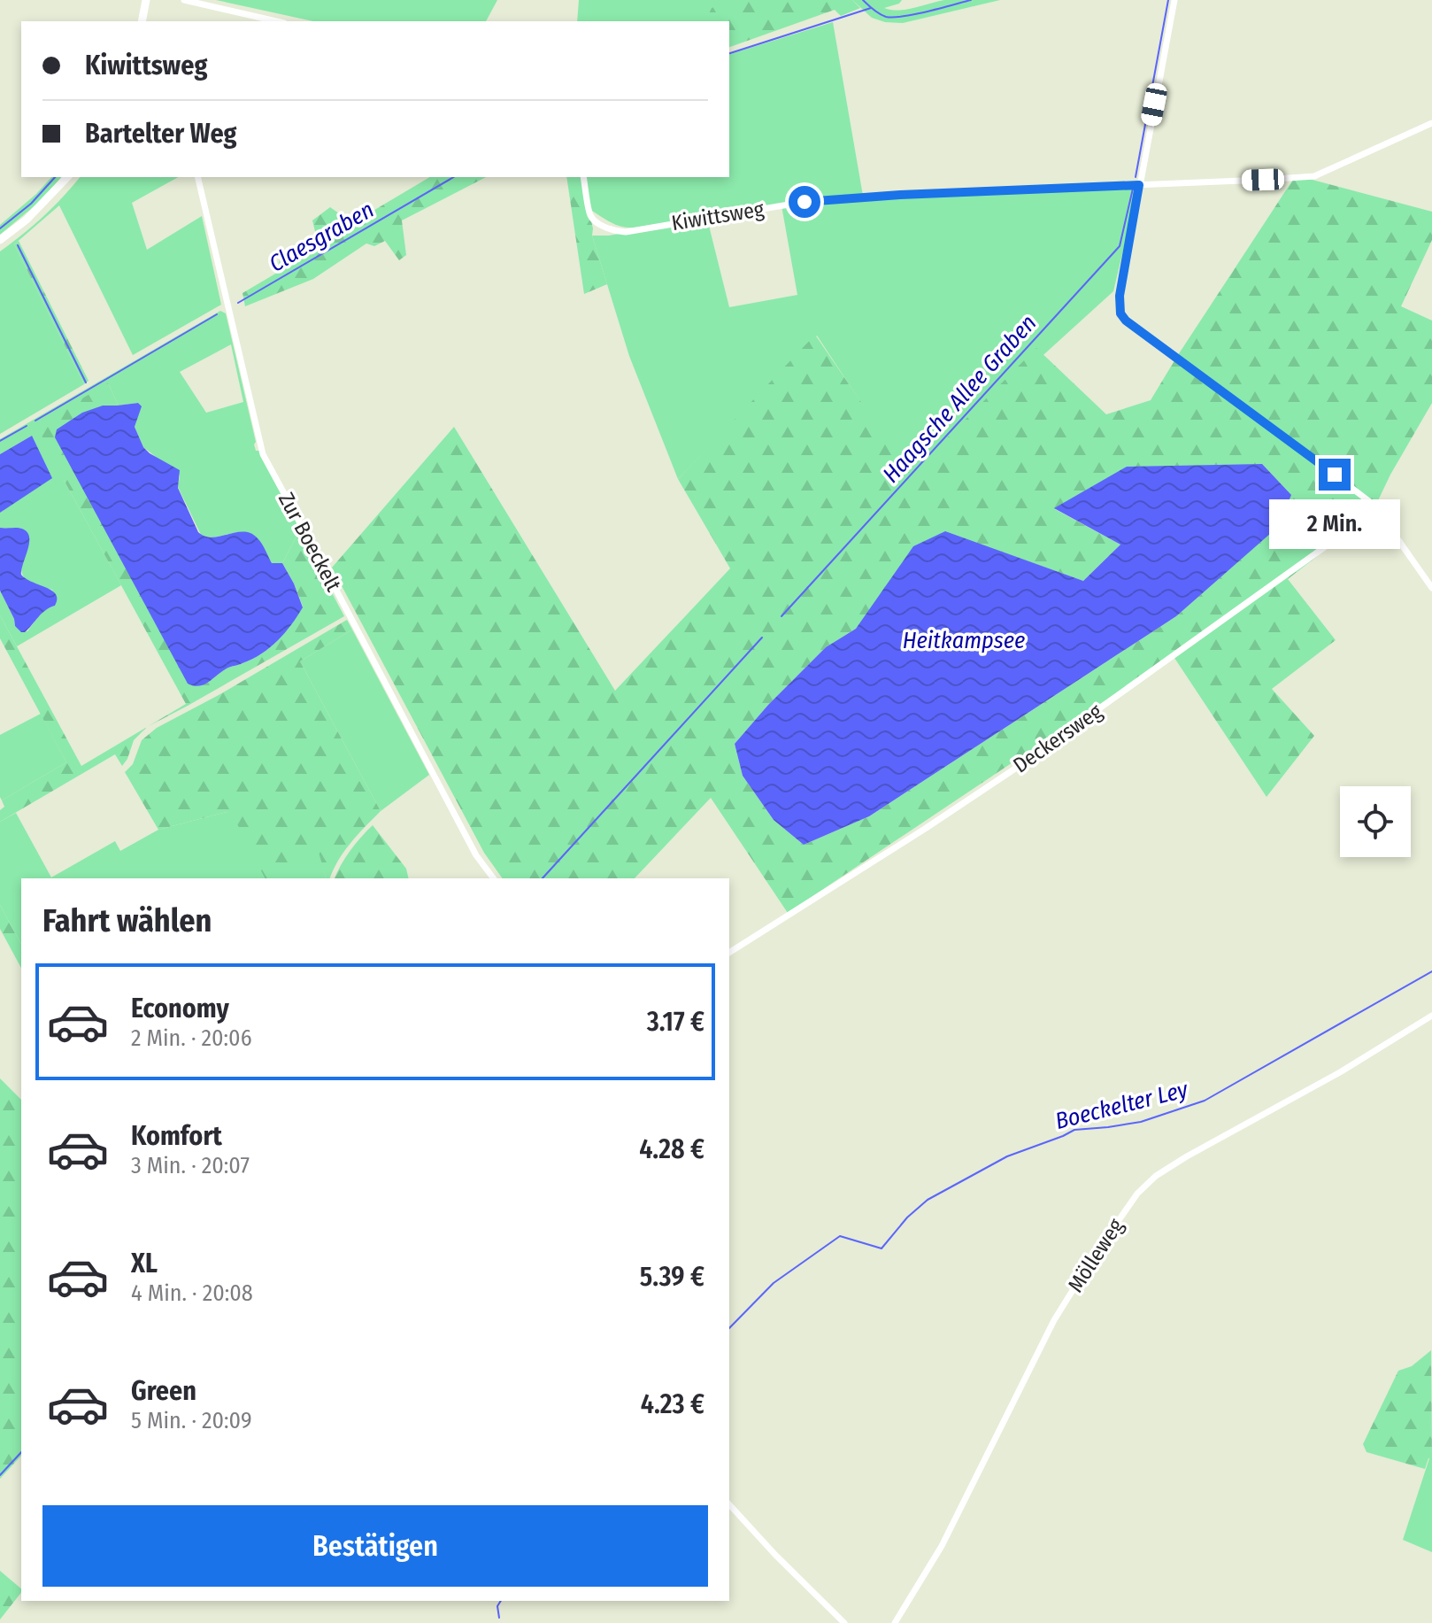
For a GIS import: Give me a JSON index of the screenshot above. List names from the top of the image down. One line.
{"streets":{"street":["Kiwittsweg","Zur Boeckelt","Deckersweg","Mölleweg"]},"water":["Claesgraben","Haagsche Allee Graben","Heitkampsee","Boeckelter Ley"],"page":{"banner":["Kiwittsweg","Bartelter Weg"],"bubble":"2 Min.","heading":"Fahrt wählen","list":[{"name":"Economy","note":"2 Min. · 20:06","value":"3.17 €"},{"name":"Komfort","note":"3 Min. · 20:07","value":"4.28 €"},{"name":"XL","note":"4 Min. · 20:08","value":"5.39 €"},{"name":"Green","note":"5 Min. · 20:09","value":"4.23 €"}],"buttons":"Bestätigen"}}
